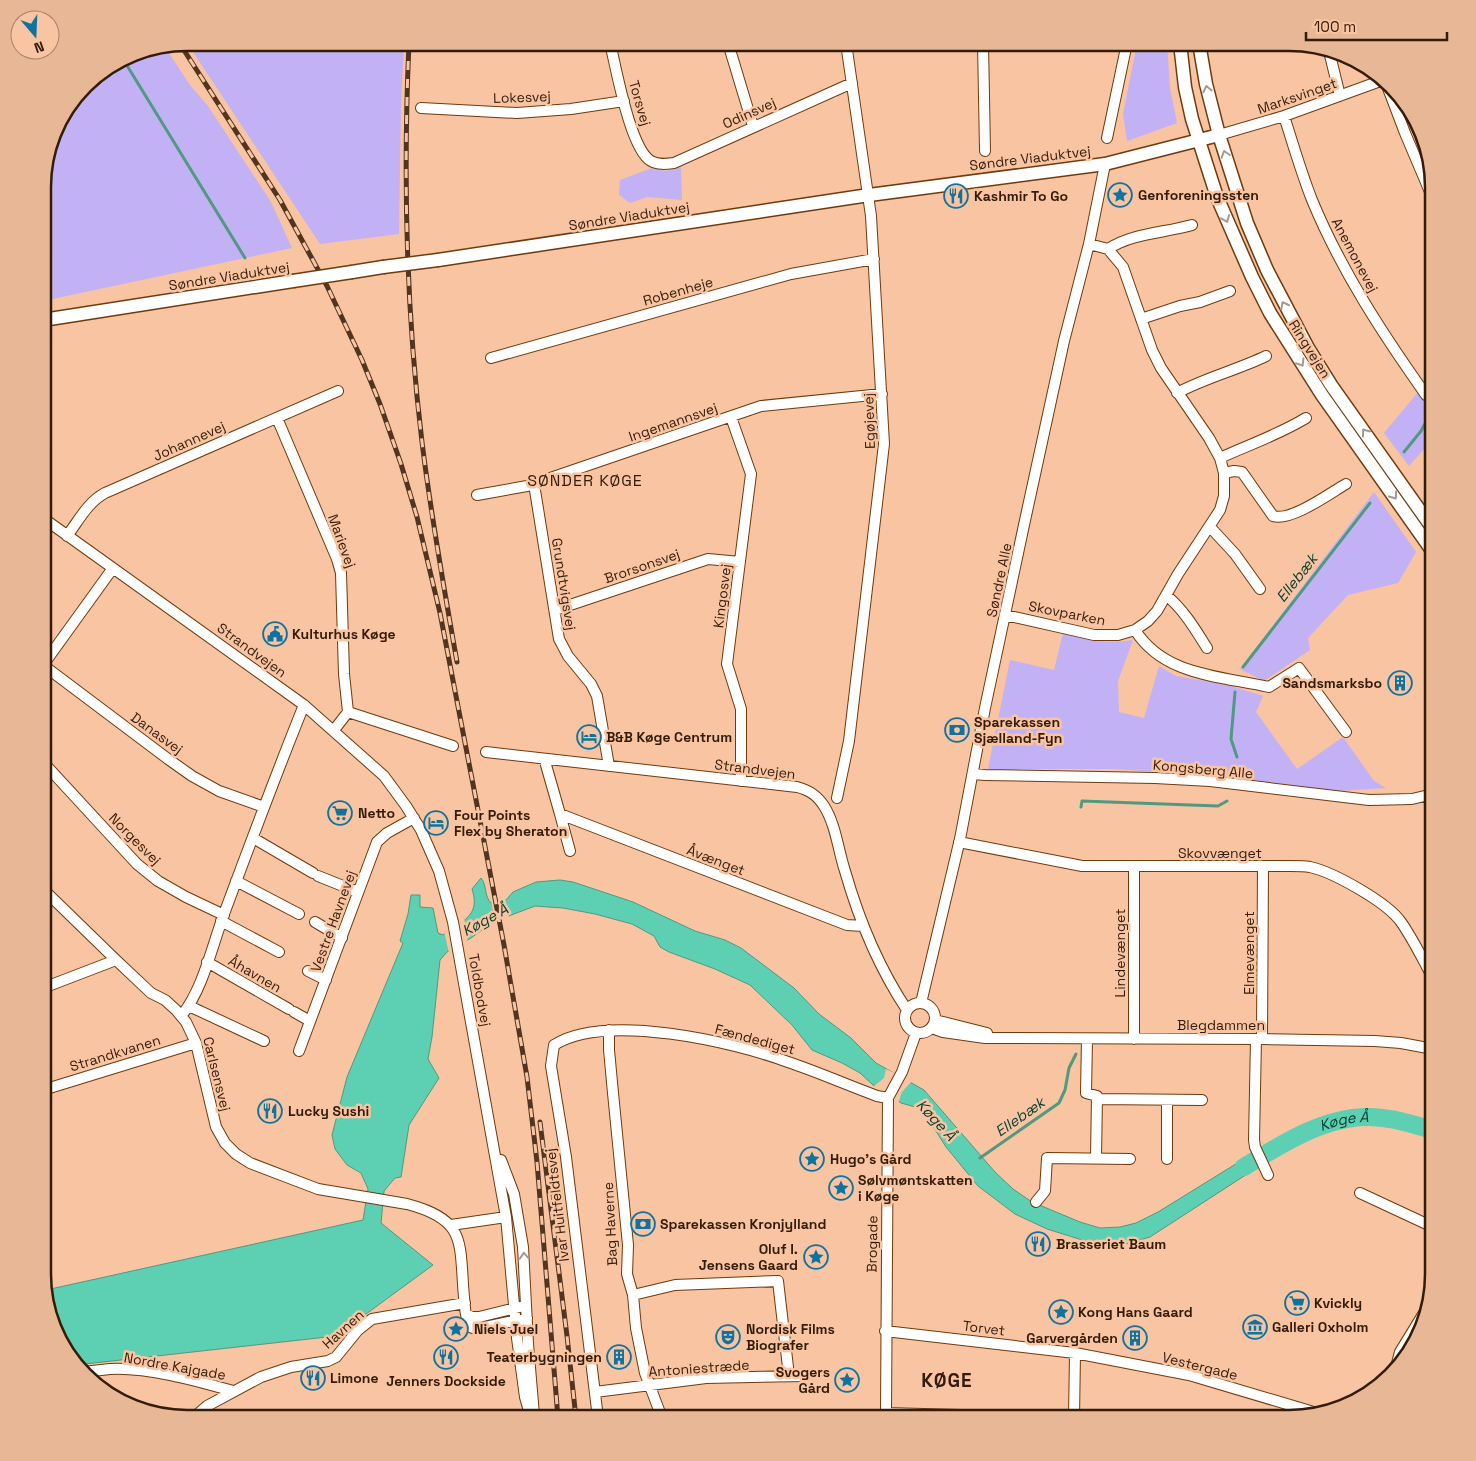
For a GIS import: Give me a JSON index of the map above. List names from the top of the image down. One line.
{"streets":{"main road":["Søndre Viaduktvej","Ringvejen"],"street":["Marksvinget","Lokesvej","Torsvej","Odinsvej","Anemonevej","Robenheje","Egøjevej","Ingemannsvej","Johannevej","Marievej","Brorsonsvej","Søndre Alle","Grundtvigsvej","Kingosvej","Skovparken","Strandvejen","Danasvej","Kongsberg Alle","Norgesvej","Skovvænget","Åvænget","Vestre Havnevej","Lindevænget","Elmevænget","Åhavnen","Toldbodvej","Blegdammen","Fændediget","Strandkvanen","Carlsensvej","Ivar Huitfeldtsvej","Bag Haverne","Brogade","Torvet","Havnen","Nordre Kajgade","Vestergade","Antoniestræde"]},"crossings":[["Marksvinget","Søndre Viaduktvej"],["Marksvinget","Anemonevej"],["Marksvinget","Ringvejen"],["Lokesvej","Torsvej"],["Torsvej","Odinsvej"],["Odinsvej","Egøjevej"],["Søndre Viaduktvej","Ringvejen"],["Søndre Viaduktvej","Egøjevej"],["Søndre Viaduktvej","Søndre Alle"],["Robenheje","Egøjevej"],["Egøjevej","Ingemannsvej"],["Ingemannsvej","Grundtvigsvej"],["Ingemannsvej","Kingosvej"],["Johannevej","Marievej"],["Johannevej","Strandvejen"],["Brorsonsvej","Grundtvigsvej"],["Brorsonsvej","Kingosvej"],["Søndre Alle","Skovparken"],["Søndre Alle","Strandvejen"],["Søndre Alle","Kongsberg Alle"],["Søndre Alle","Skovvænget"],["Søndre Alle","Blegdammen"],["Søndre Alle","Brogade"],["Grundtvigsvej","Strandvejen"],["Kingosvej","Strandvejen"],["Strandvejen","Åvænget"],["Strandvejen","Toldbodvej"],["Strandvejen","Blegdammen"],["Strandvejen","Brogade"],["Skovvænget","Lindevænget"],["Skovvænget","Elmevænget"],["Vestre Havnevej","Åhavnen"],["Vestre Havnevej","Toldbodvej"],["Lindevænget","Blegdammen"],["Elmevænget","Blegdammen"],["Toldbodvej","Havnen"],["Blegdammen","Brogade"],["Fændediget","Ivar Huitfeldtsvej"],["Fændediget","Bag Haverne"],["Fændediget","Brogade"],["Strandkvanen","Carlsensvej"],["Ivar Huitfeldtsvej","Bag Haverne"],["Ivar Huitfeldtsvej","Antoniestræde"],["Bag Haverne","Antoniestræde"],["Brogade","Torvet"],["Torvet","Vestergade"],["Havnen","Nordre Kajgade"]],"districts":["SØNDER KØGE","KØGE"],"water":["Ellebæk","Køge Å"],"places":{"place":["Genforeningssten","Hugo's Gård","Sølvmøntskatten i Køge","Oluf I. Jensens Gaard","Kong Hans Gaard","Niels Juel","Svogers Gård"],"restaurant":["Kashmir To Go","Lucky Sushi","Brasseriet Baum","Jenners Dockside","Limone"],"public building":["Kulturhus Køge"],"building":["Sandsmarksbo","Garvergården","Teaterbygningen"],"bank":["Sparekassen Sjælland-Fyn","Sparekassen Kronjylland"],"hotel":["B&B Køge Centrum","Four Points Flex by Sheraton"],"supermarket":["Netto","Kvickly"],"museum":["Galleri Oxholm"],"theatre":["Nordisk Films Biografer"]},"scale_bar":"100 m","north":"bottom"}
